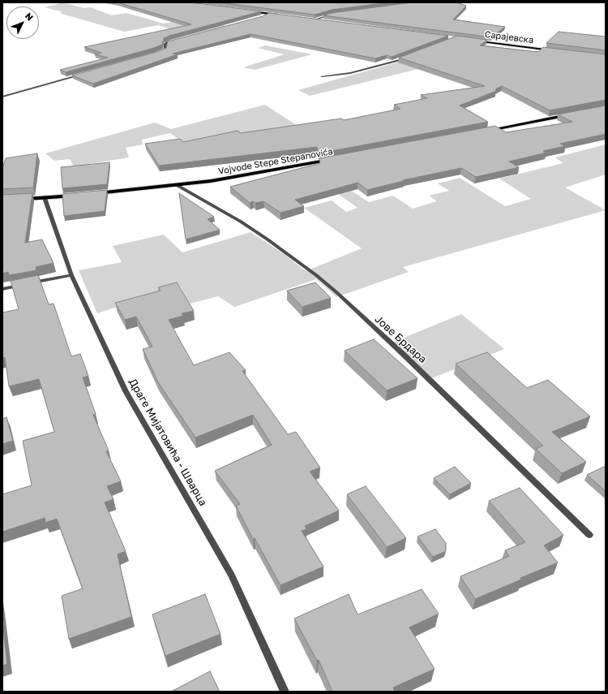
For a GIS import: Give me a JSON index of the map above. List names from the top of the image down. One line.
{"streets":{"main road":["Сарајевска","Vojvode Stepe Stepanovića"],"street":["Јове Брдара","Драге Мијатовића - Шварца"]},"crossings":[["Vojvode Stepe Stepanovića","Јове Брдара"]],"north":"top right"}
